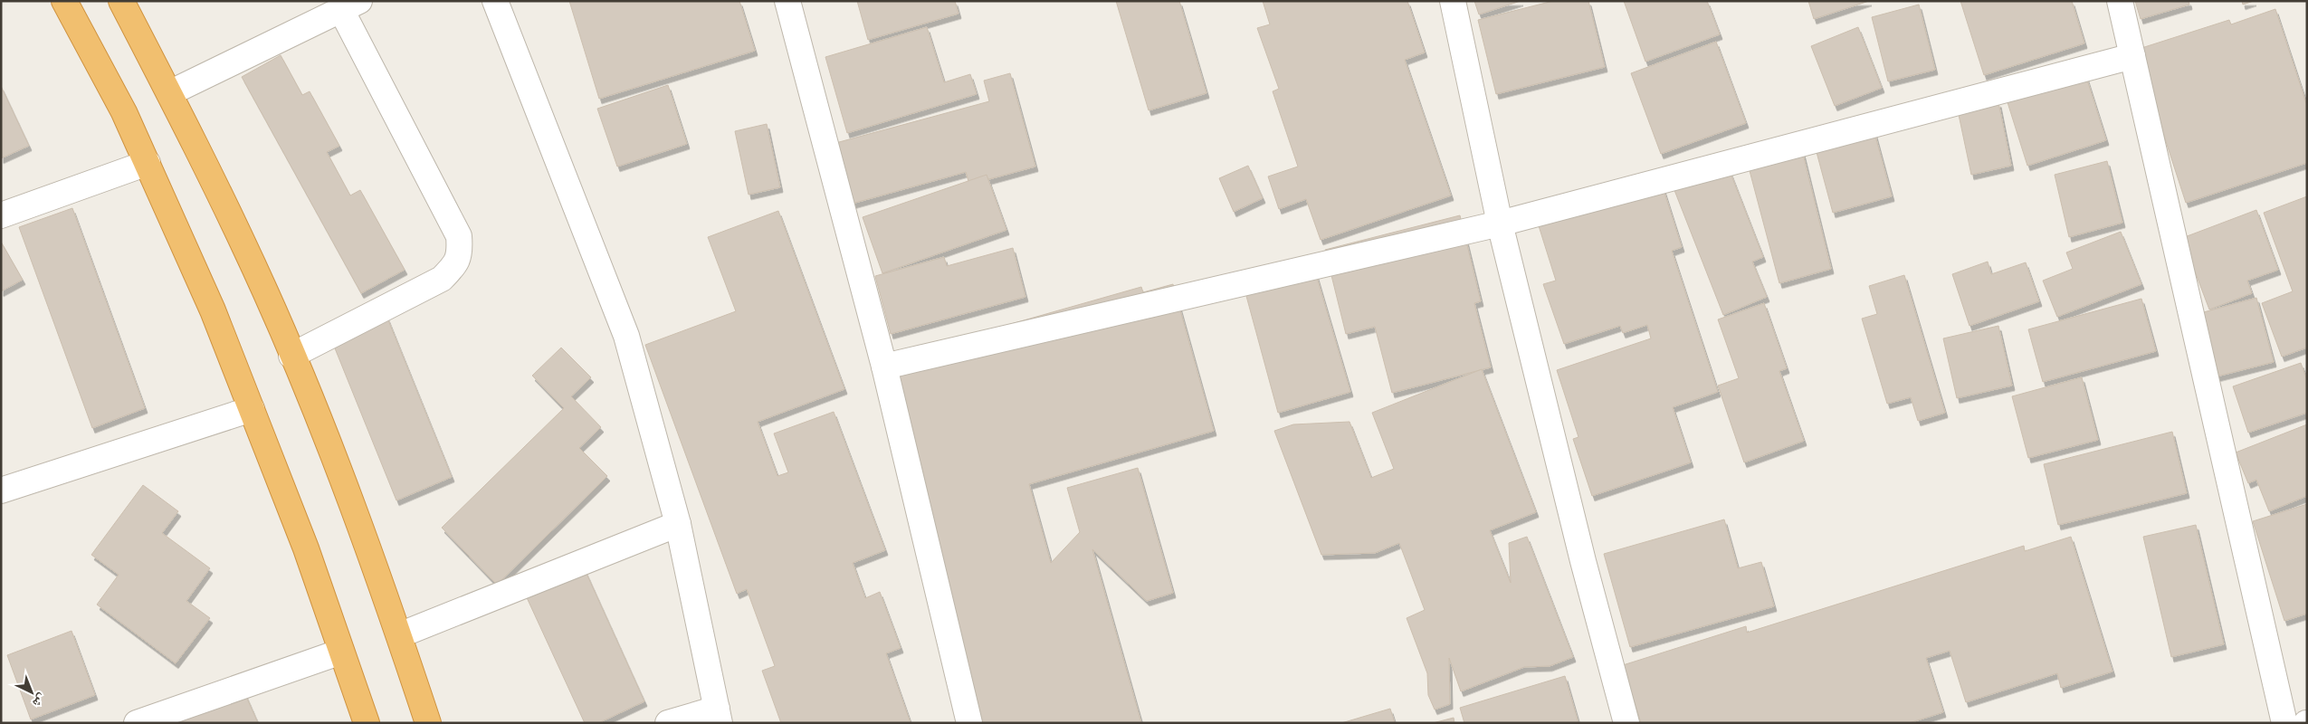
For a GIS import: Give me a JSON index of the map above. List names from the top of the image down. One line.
{"north":"bottom right"}
